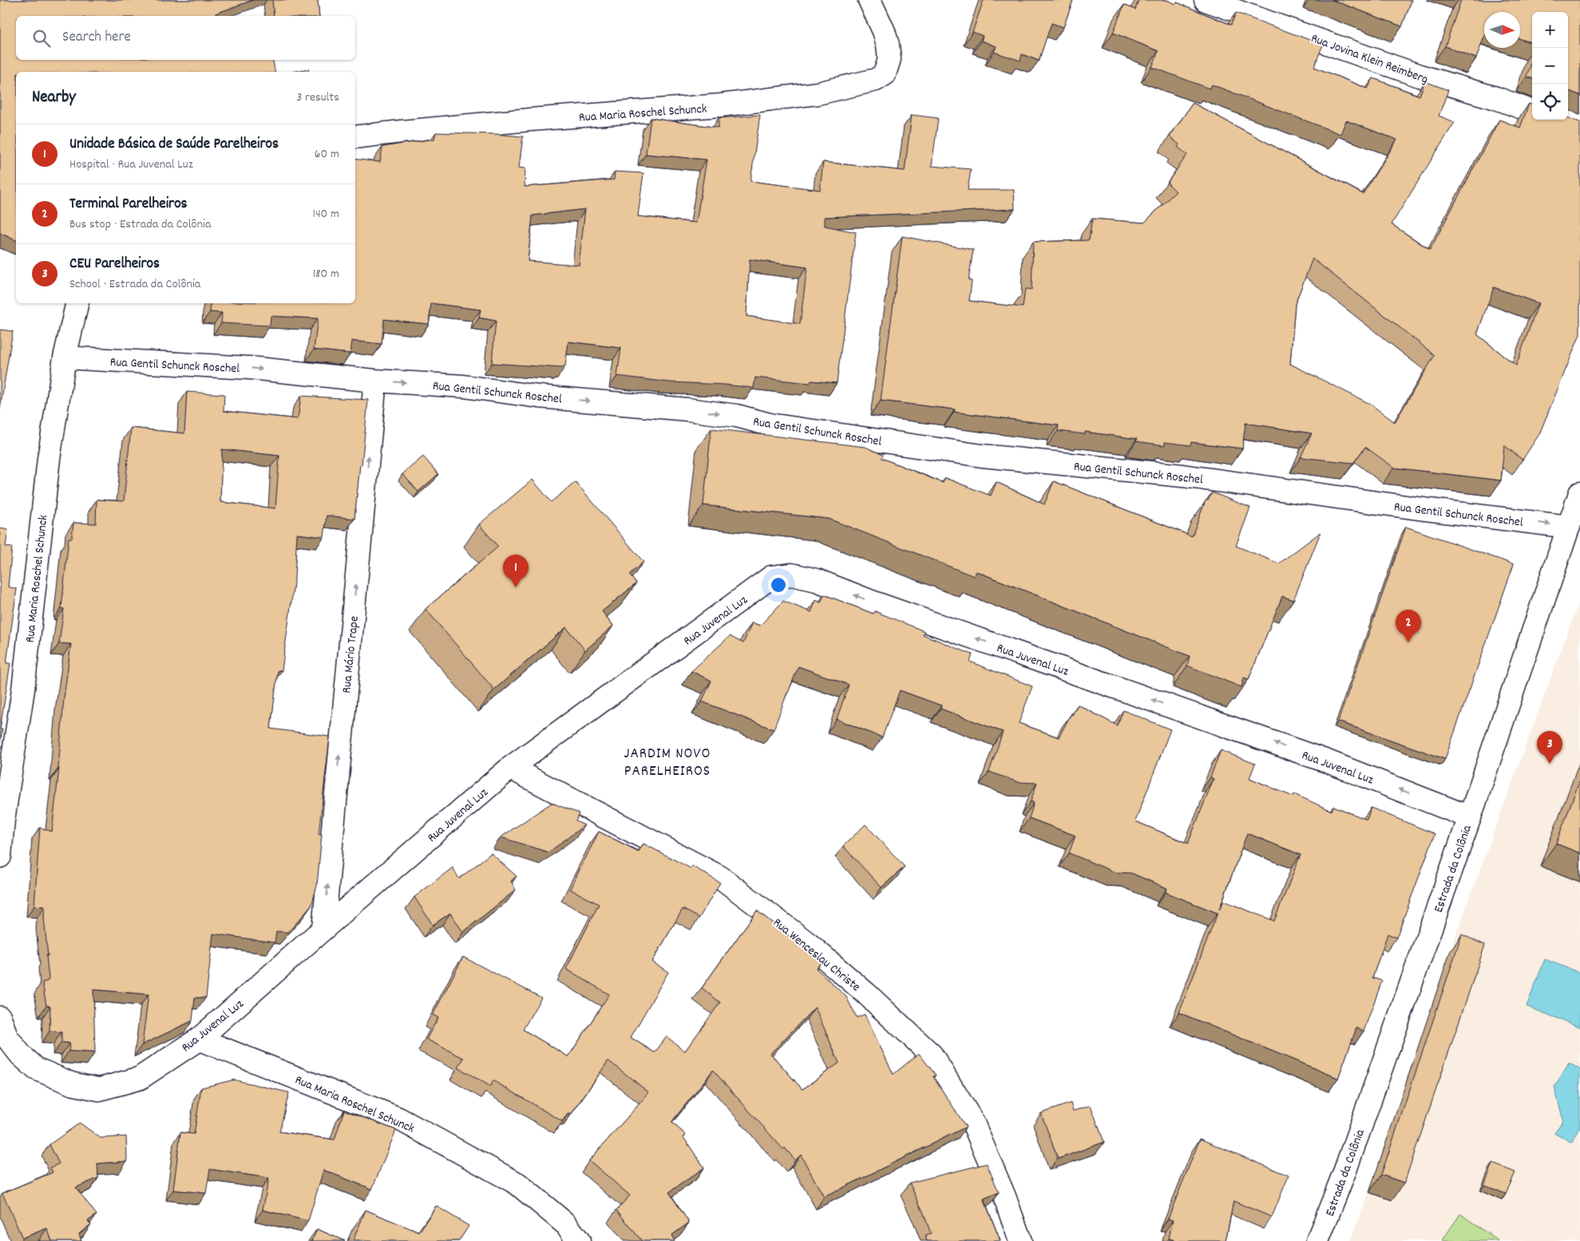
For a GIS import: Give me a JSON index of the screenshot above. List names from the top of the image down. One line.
{"streets":{"street":["Rua Jovina Klein Reimberg","Rua Maria Roschel Schunck","Rua Gentil Schunck Roschel","Rua Juvenal Luz","Rua Mário Trape","Estrada da Colônia","Rua Wenceslau Christe"]},"crossings":[["Rua Maria Roschel Schunck","Rua Gentil Schunck Roschel"],["Rua Maria Roschel Schunck","Rua Juvenal Luz"],["Rua Gentil Schunck Roschel","Rua Mário Trape"],["Rua Gentil Schunck Roschel","Estrada da Colônia"],["Rua Juvenal Luz","Rua Mário Trape"],["Rua Juvenal Luz","Estrada da Colônia"],["Rua Juvenal Luz","Rua Wenceslau Christe"]],"one_way":["Rua Gentil Schunck Roschel","Rua Juvenal Luz","Rua Mário Trape"],"districts":["JARDIM NOVO PARELHEIROS"],"north":"right","page":{"map_buttons":["+","−"],"search":"Search here","heading":["Nearby","3 results"],"list":[{"mark":"1","name":"Unidade Básica de Saúde Parelheiros","note":"Hospital · Rua Juvenal Luz","value":"60 m"},{"mark":"2","name":"Terminal Parelheiros","note":"Bus stop · Estrada da Colônia","value":"140 m"},{"mark":"3","name":"CEU Parelheiros","note":"School · Estrada da Colônia","value":"180 m"}],"pins":["1","2","3"]}}
